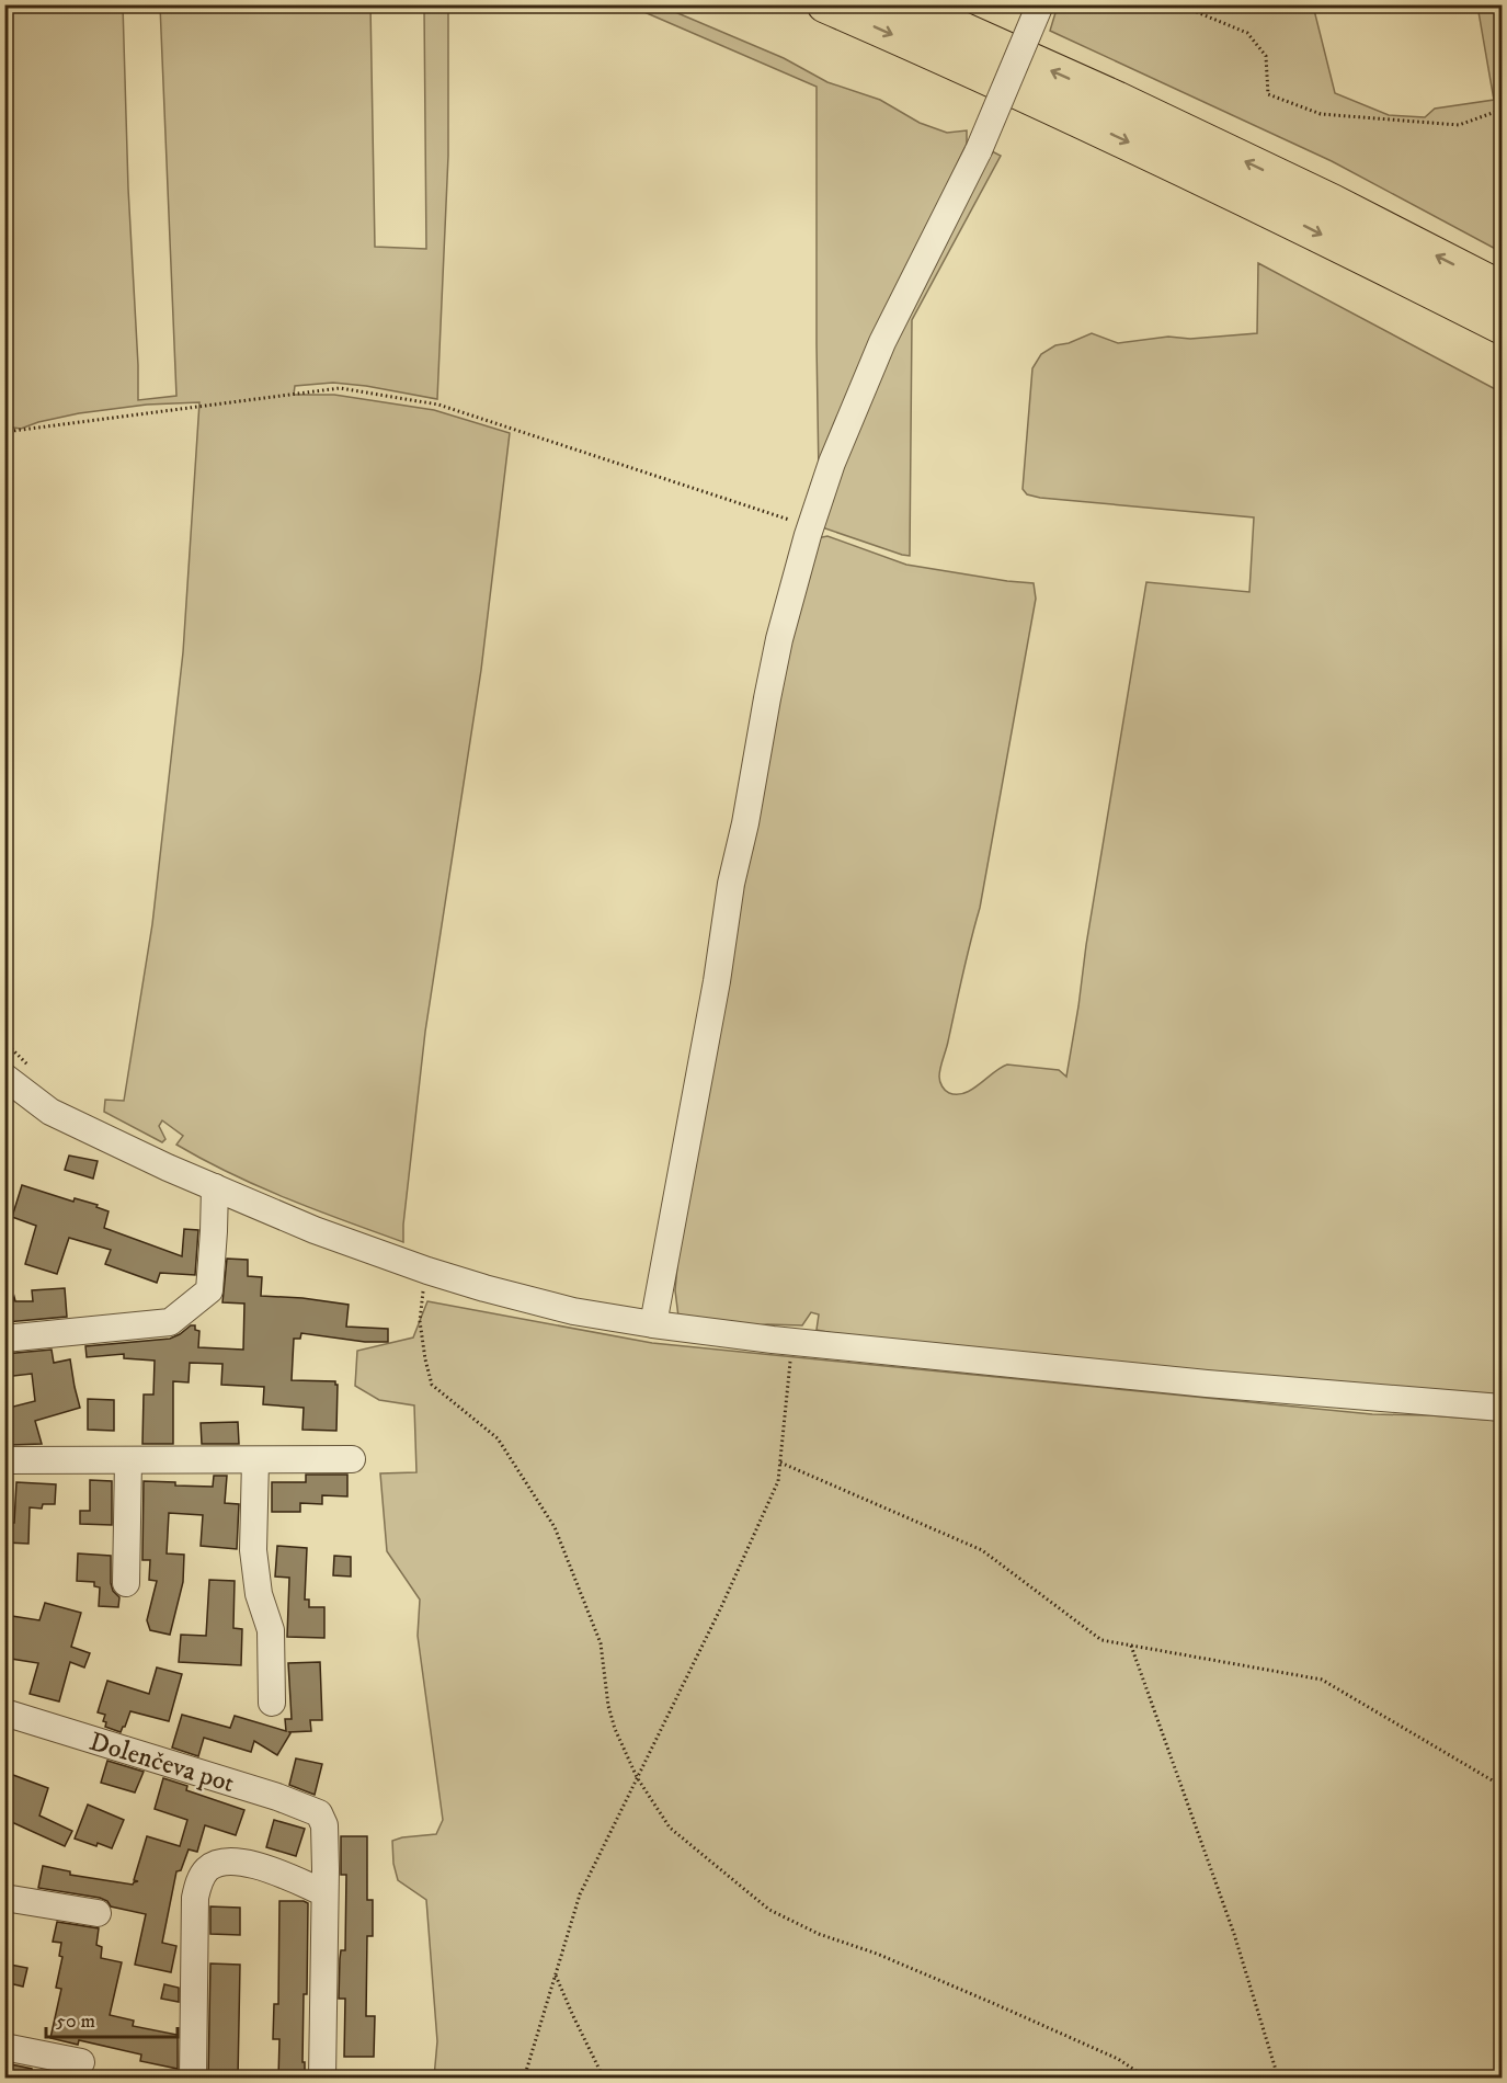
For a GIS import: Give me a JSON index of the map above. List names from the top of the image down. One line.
{"streets":{"street":["Dolenčeva pot"]},"scale_bar":"50 m"}
